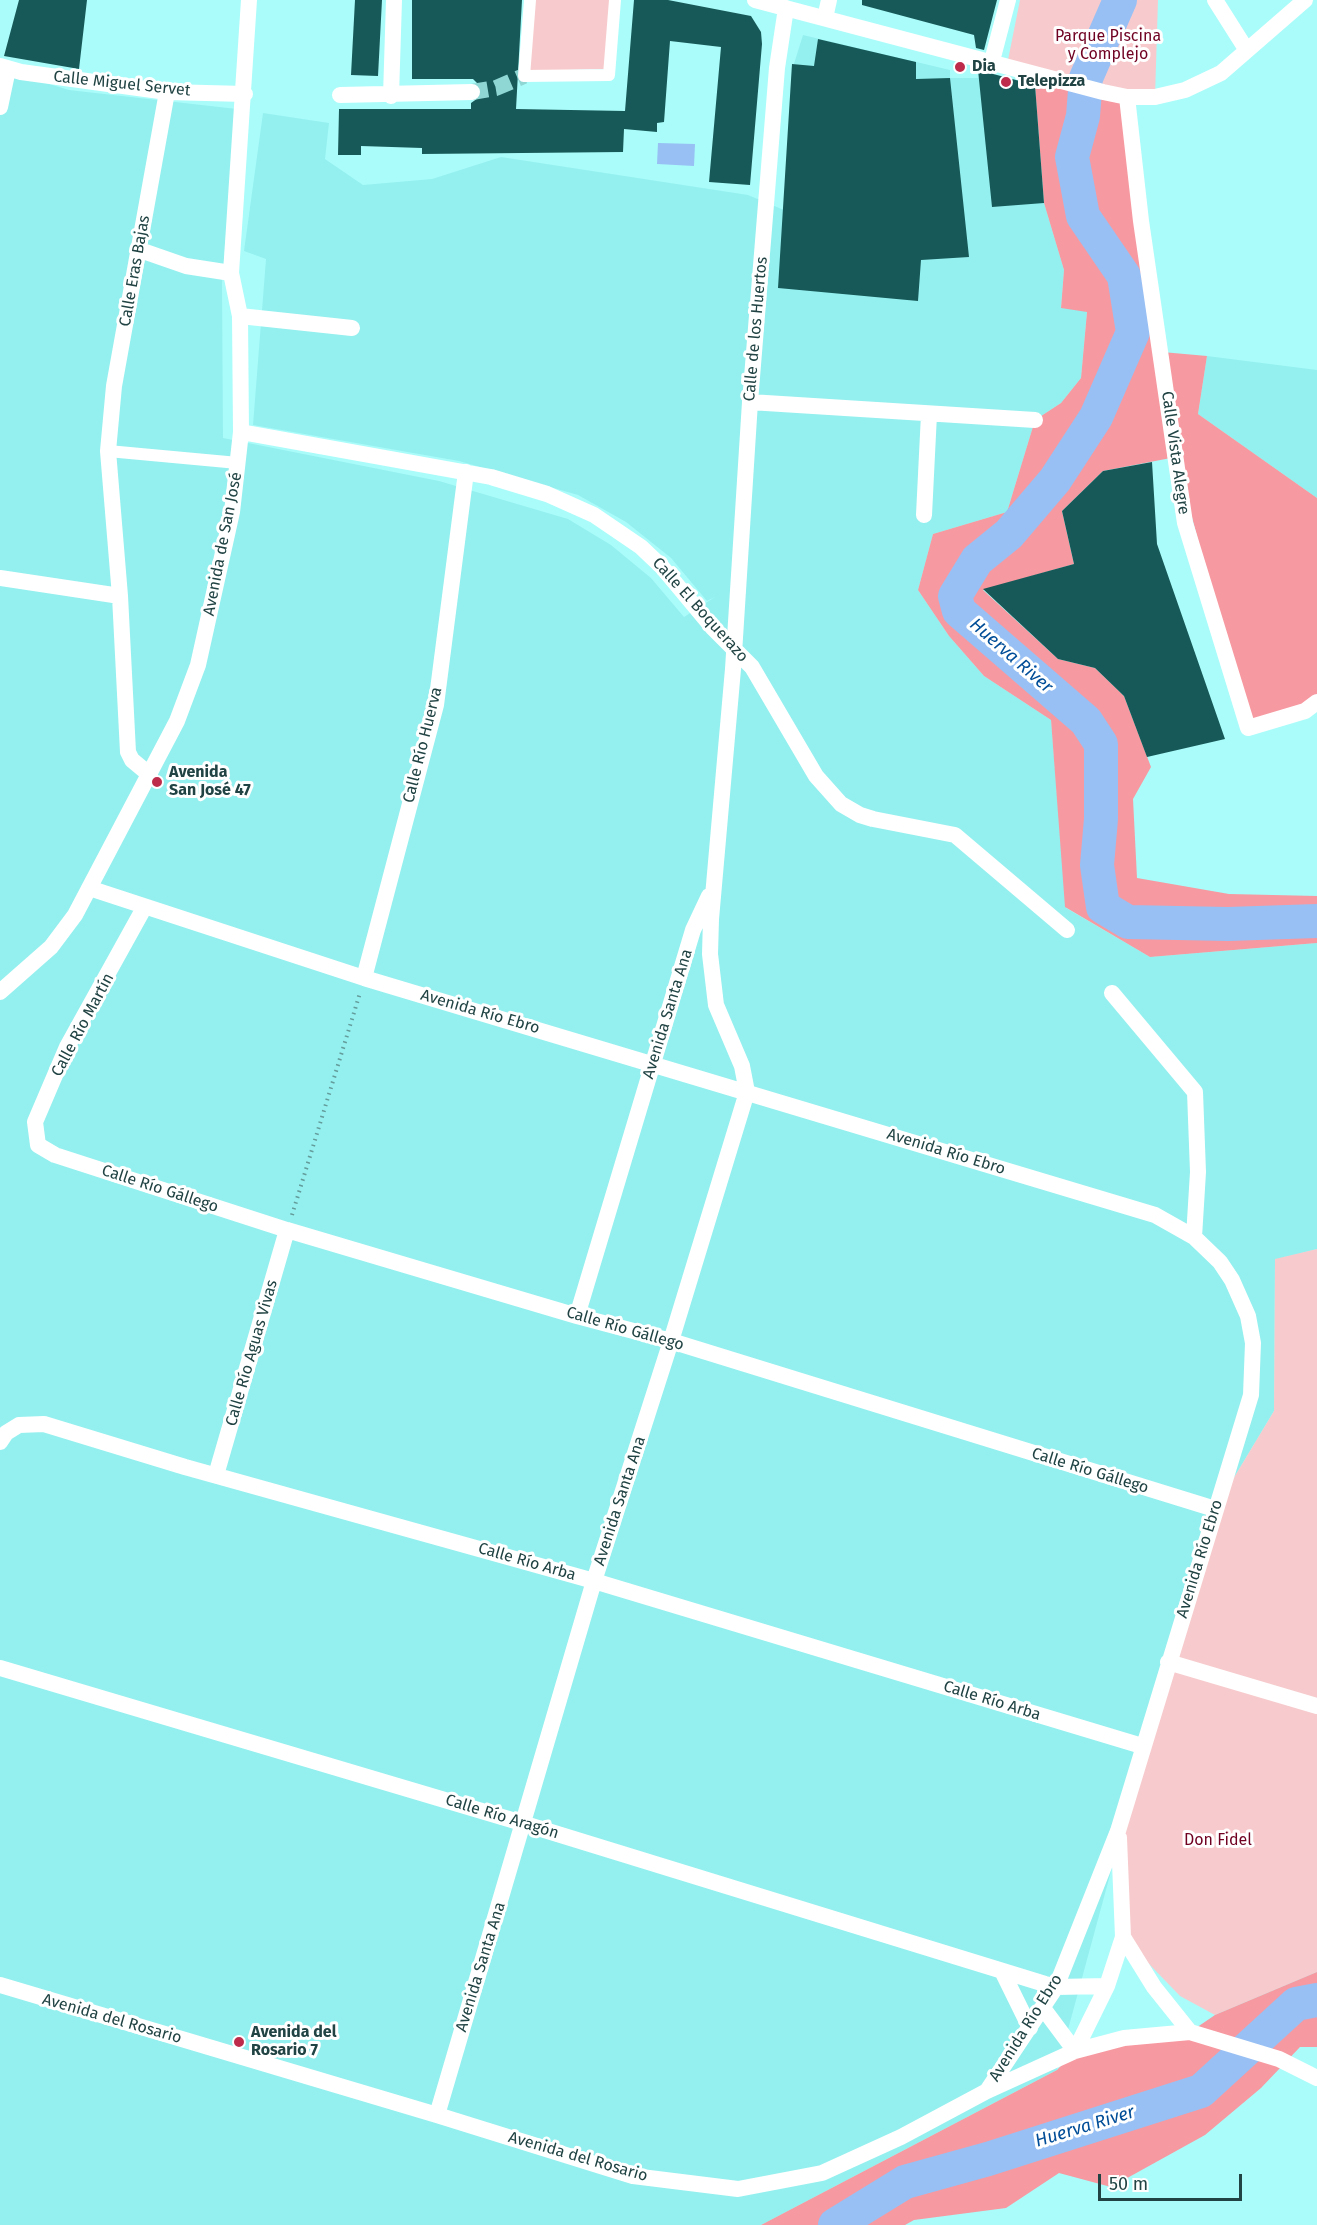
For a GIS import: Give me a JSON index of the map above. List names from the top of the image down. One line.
{"streets":{"street":["Calle Miguel Servet","Calle Eras Bajas","Calle de los Huertos","Calle Vista Alegre","Avenida de San José","Calle El Boquerazo","Calle Río Huerva","Avenida Río Ebro","Avenida Santa Ana","Calle Río Martín","Calle Río Gállego","Calle Río Aguas Vivas","Calle Río Arba","Calle Río Aragón","Avenida del Rosario"]},"crossings":[["Calle Miguel Servet","Calle Eras Bajas"],["Calle Miguel Servet","Avenida de San José"],["Calle Eras Bajas","Avenida de San José"],["Calle de los Huertos","Calle El Boquerazo"],["Calle de los Huertos","Avenida Santa Ana"],["Avenida de San José","Calle El Boquerazo"],["Avenida de San José","Avenida Río Ebro"],["Calle El Boquerazo","Calle Río Huerva"],["Calle El Boquerazo","Avenida Santa Ana"],["Calle Río Huerva","Avenida Río Ebro"],["Avenida Río Ebro","Avenida Santa Ana"],["Avenida Río Ebro","Calle Río Martín"],["Avenida Río Ebro","Calle Río Gállego"],["Avenida Río Ebro","Calle Río Arba"],["Avenida Río Ebro","Calle Río Aragón"],["Avenida Río Ebro","Avenida del Rosario"],["Avenida Santa Ana","Calle Río Gállego"],["Avenida Santa Ana","Calle Río Arba"],["Avenida Santa Ana","Calle Río Aragón"],["Avenida Santa Ana","Avenida del Rosario"],["Calle Río Martín","Calle Río Gállego"],["Calle Río Gállego","Calle Río Aguas Vivas"],["Calle Río Aguas Vivas","Calle Río Arba"]],"water":["Huerva River"],"parks":["Parque Piscina y Complejo","Don Fidel"],"places":["Dia","Telepizza","Avenida San José 47","Avenida del Rosario 7"],"scale_bar":"50 m"}
